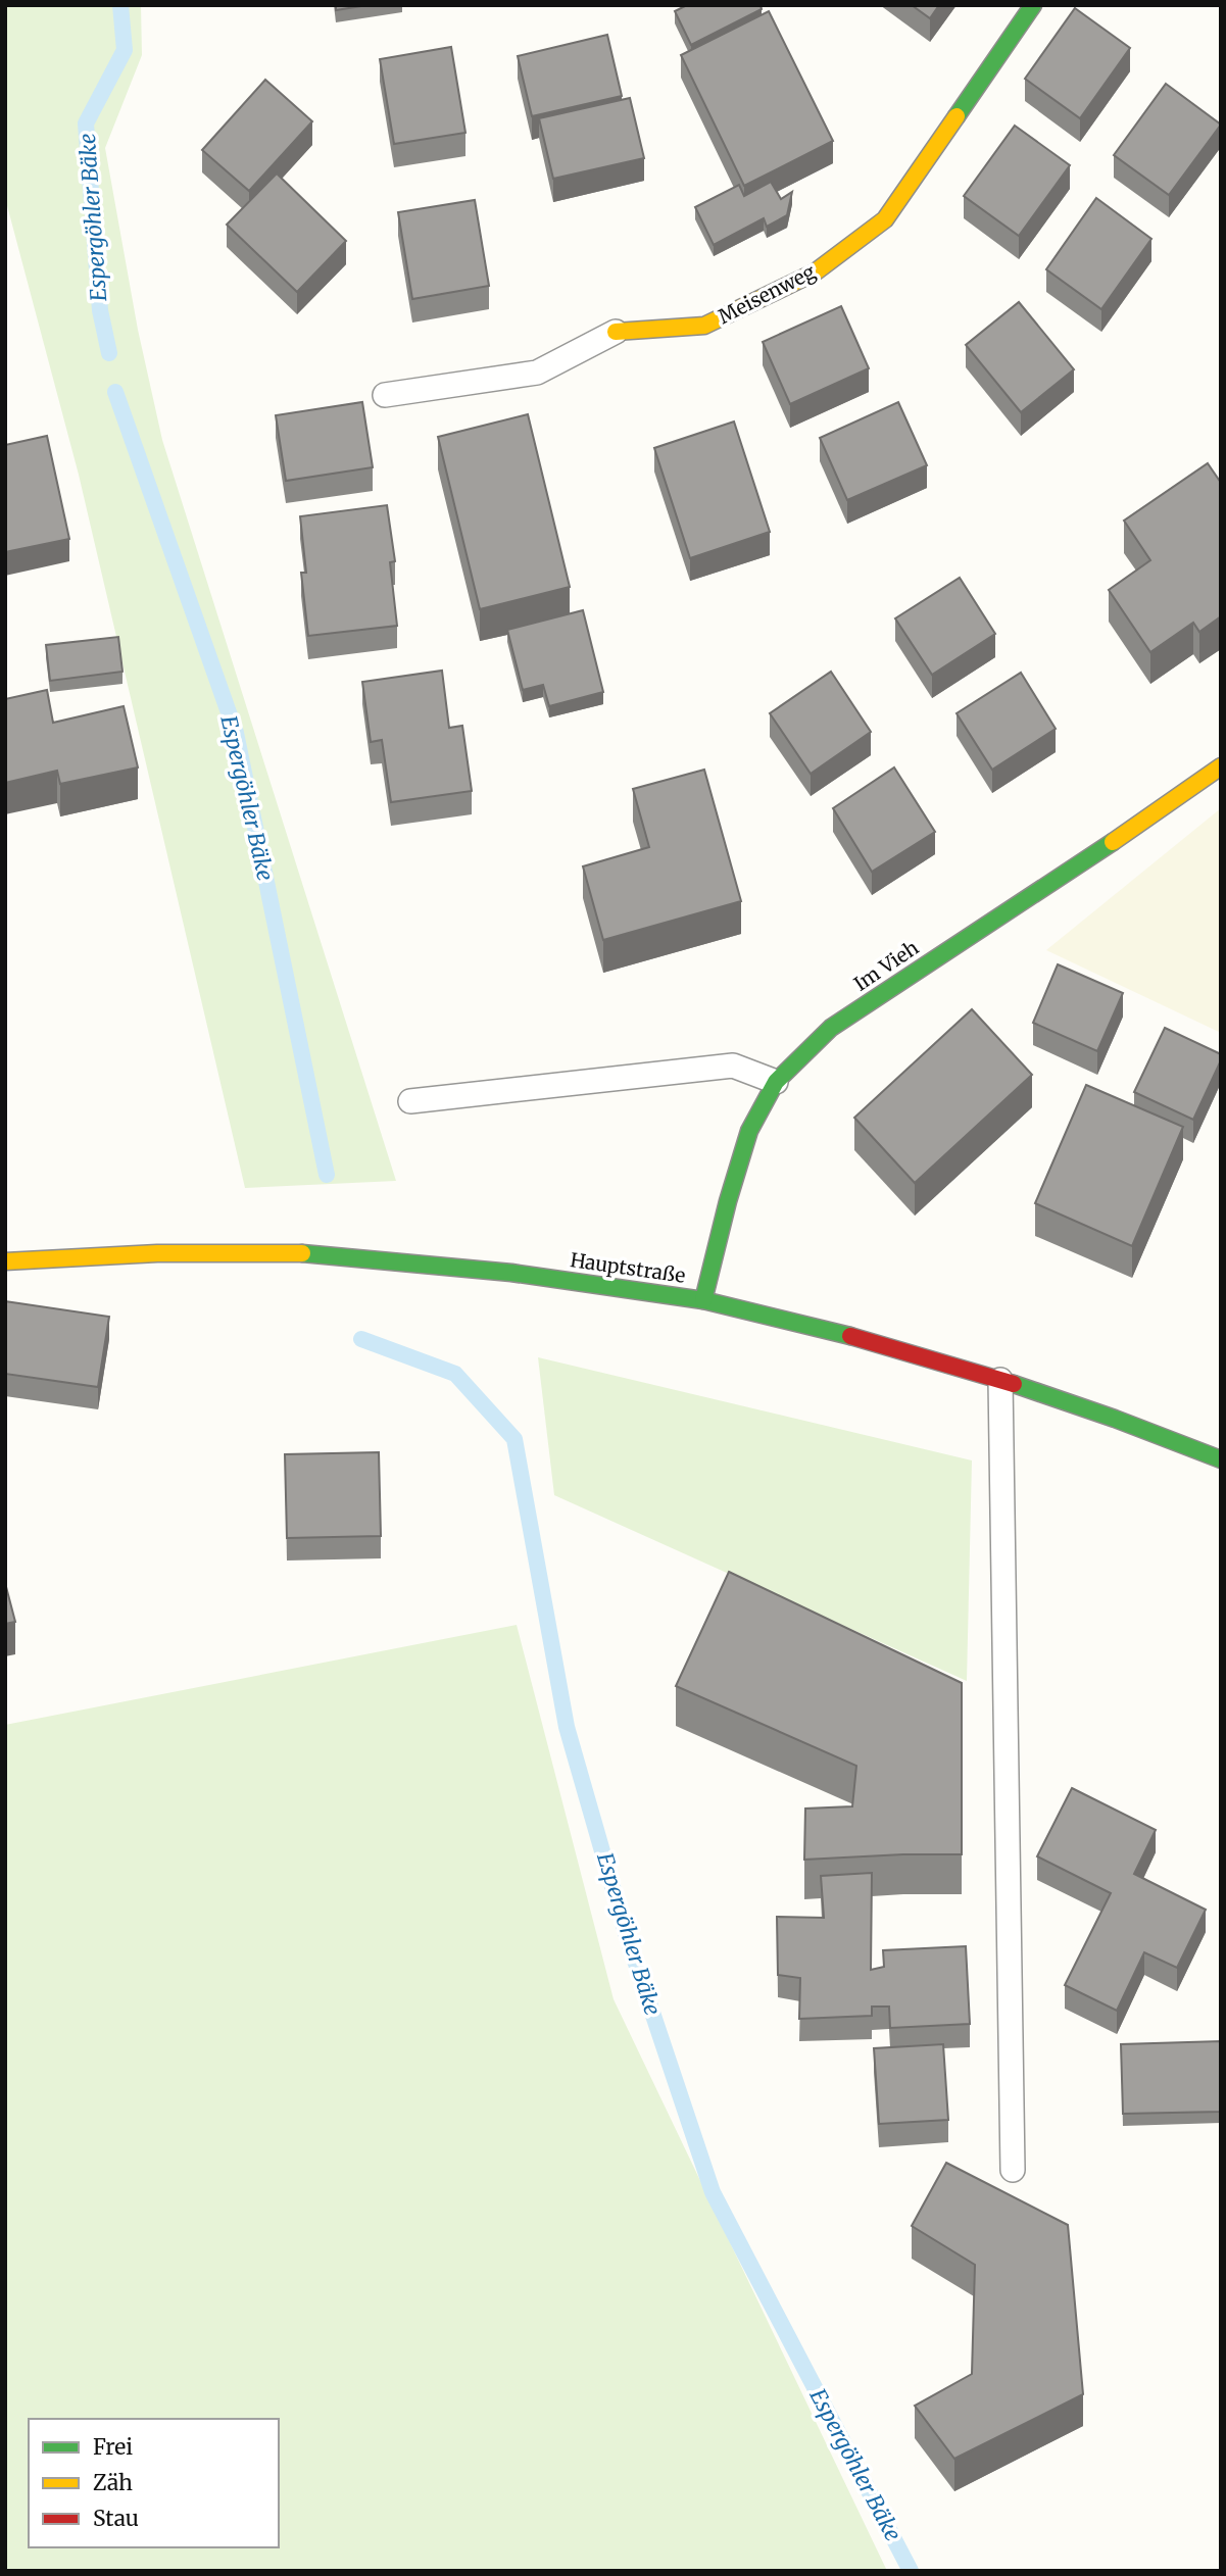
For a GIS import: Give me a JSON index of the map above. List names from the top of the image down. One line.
{"streets":{"street":["Meisenweg","Im Vieh","Hauptstraße"]},"crossings":[["Im Vieh","Hauptstraße"]],"water":["Espergöhler Bäke"],"legend":["Frei","Zäh","Stau"]}
